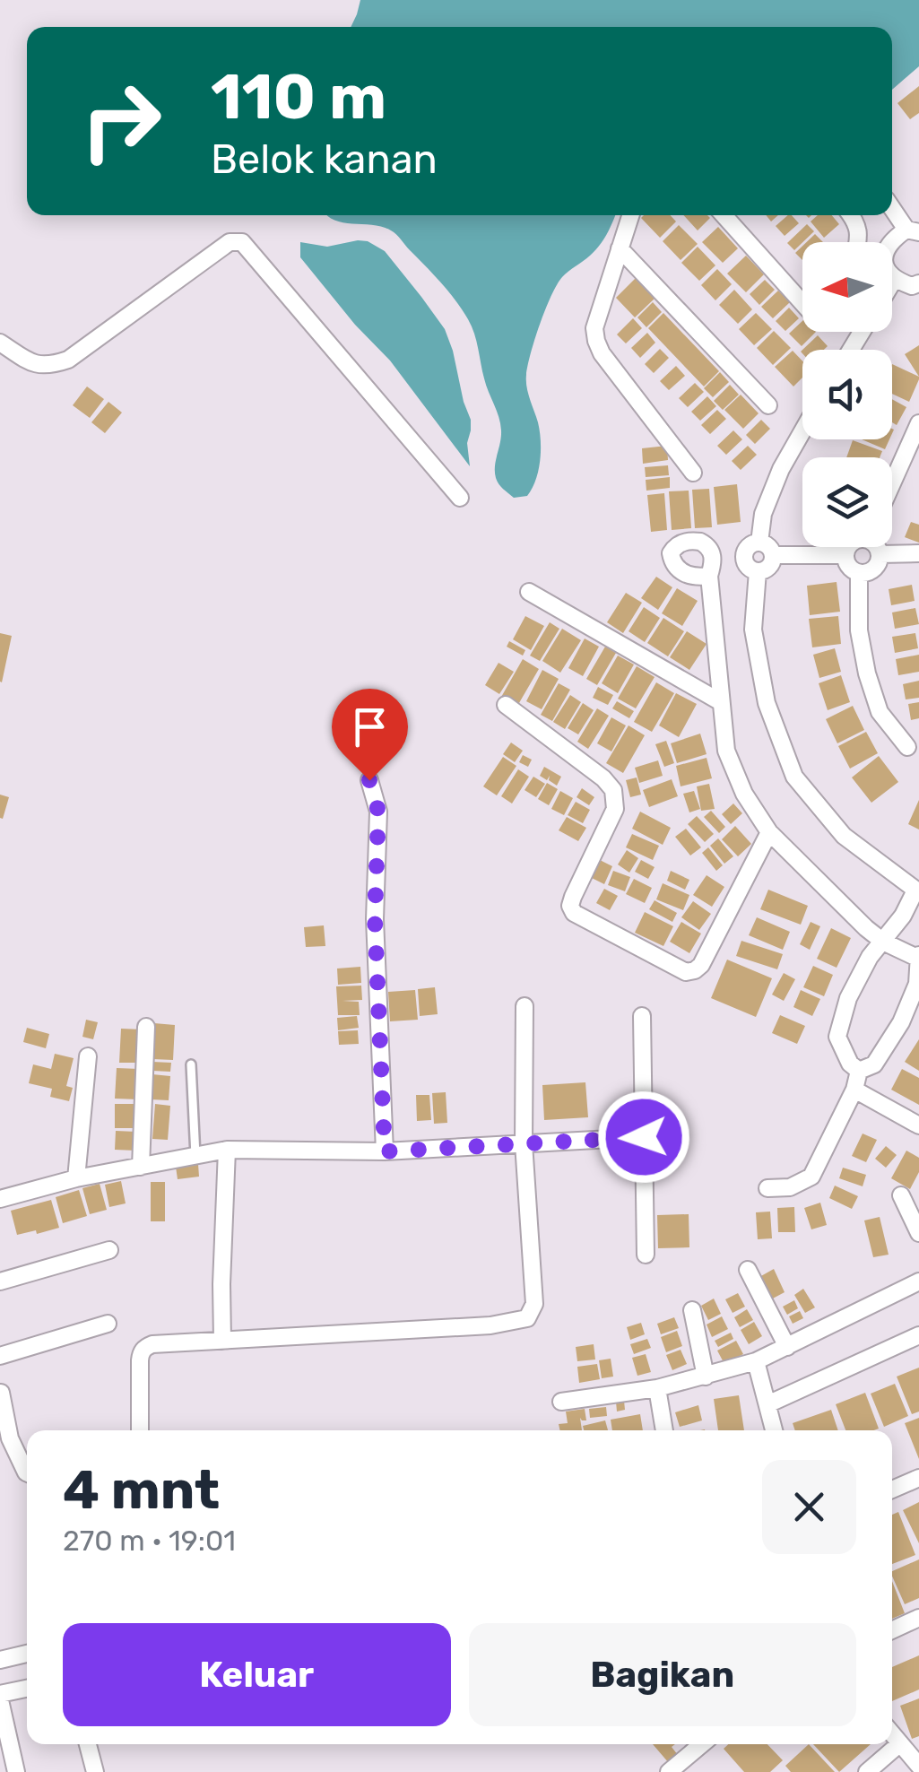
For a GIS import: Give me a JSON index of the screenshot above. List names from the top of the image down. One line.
{"north":"left","page":{"turn":["110 m","Belok kanan"],"heading":["4 mnt","270 m · 19:01"],"buttons":["Keluar","Bagikan"]}}
